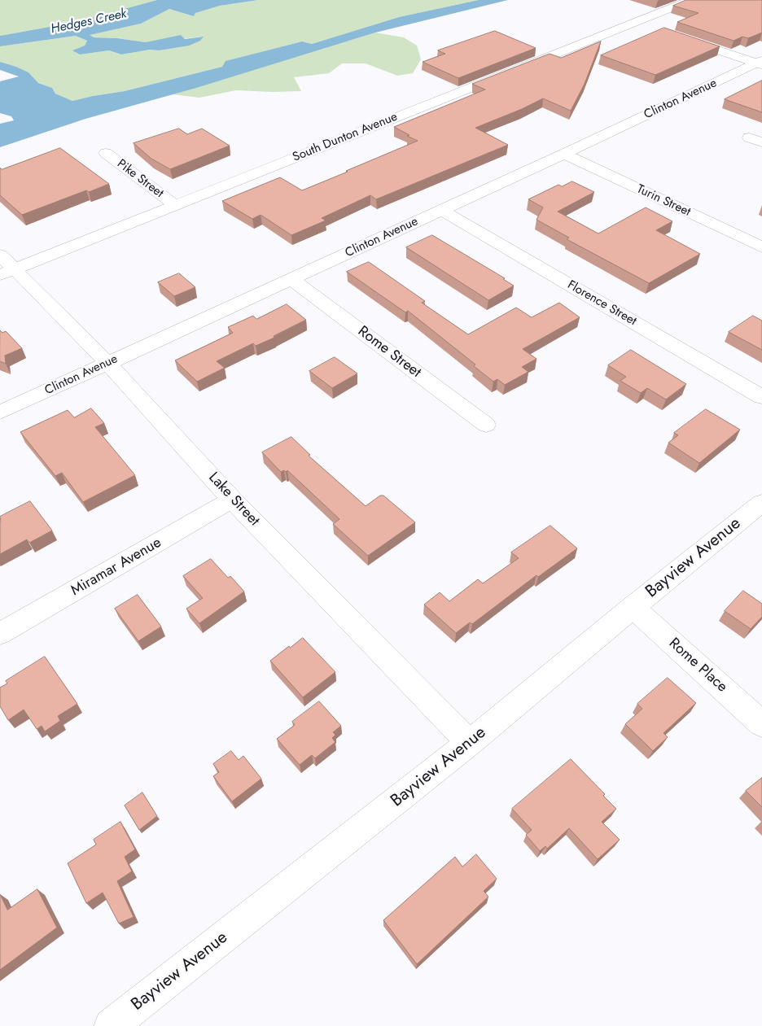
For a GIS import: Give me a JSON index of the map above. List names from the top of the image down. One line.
{"streets":{"street":["Clinton Avenue","South Dunton Avenue","Pike Street","Turin Street","Florence Street","Rome Street","Lake Street","Bayview Avenue","Miramar Avenue","Rome Place"]},"crossings":[["Clinton Avenue","Turin Street"],["Clinton Avenue","Florence Street"],["Clinton Avenue","Rome Street"],["Clinton Avenue","Lake Street"],["South Dunton Avenue","Pike Street"],["South Dunton Avenue","Lake Street"],["Lake Street","Bayview Avenue"],["Lake Street","Miramar Avenue"],["Bayview Avenue","Rome Place"]],"water":["Hedges Creek"]}
